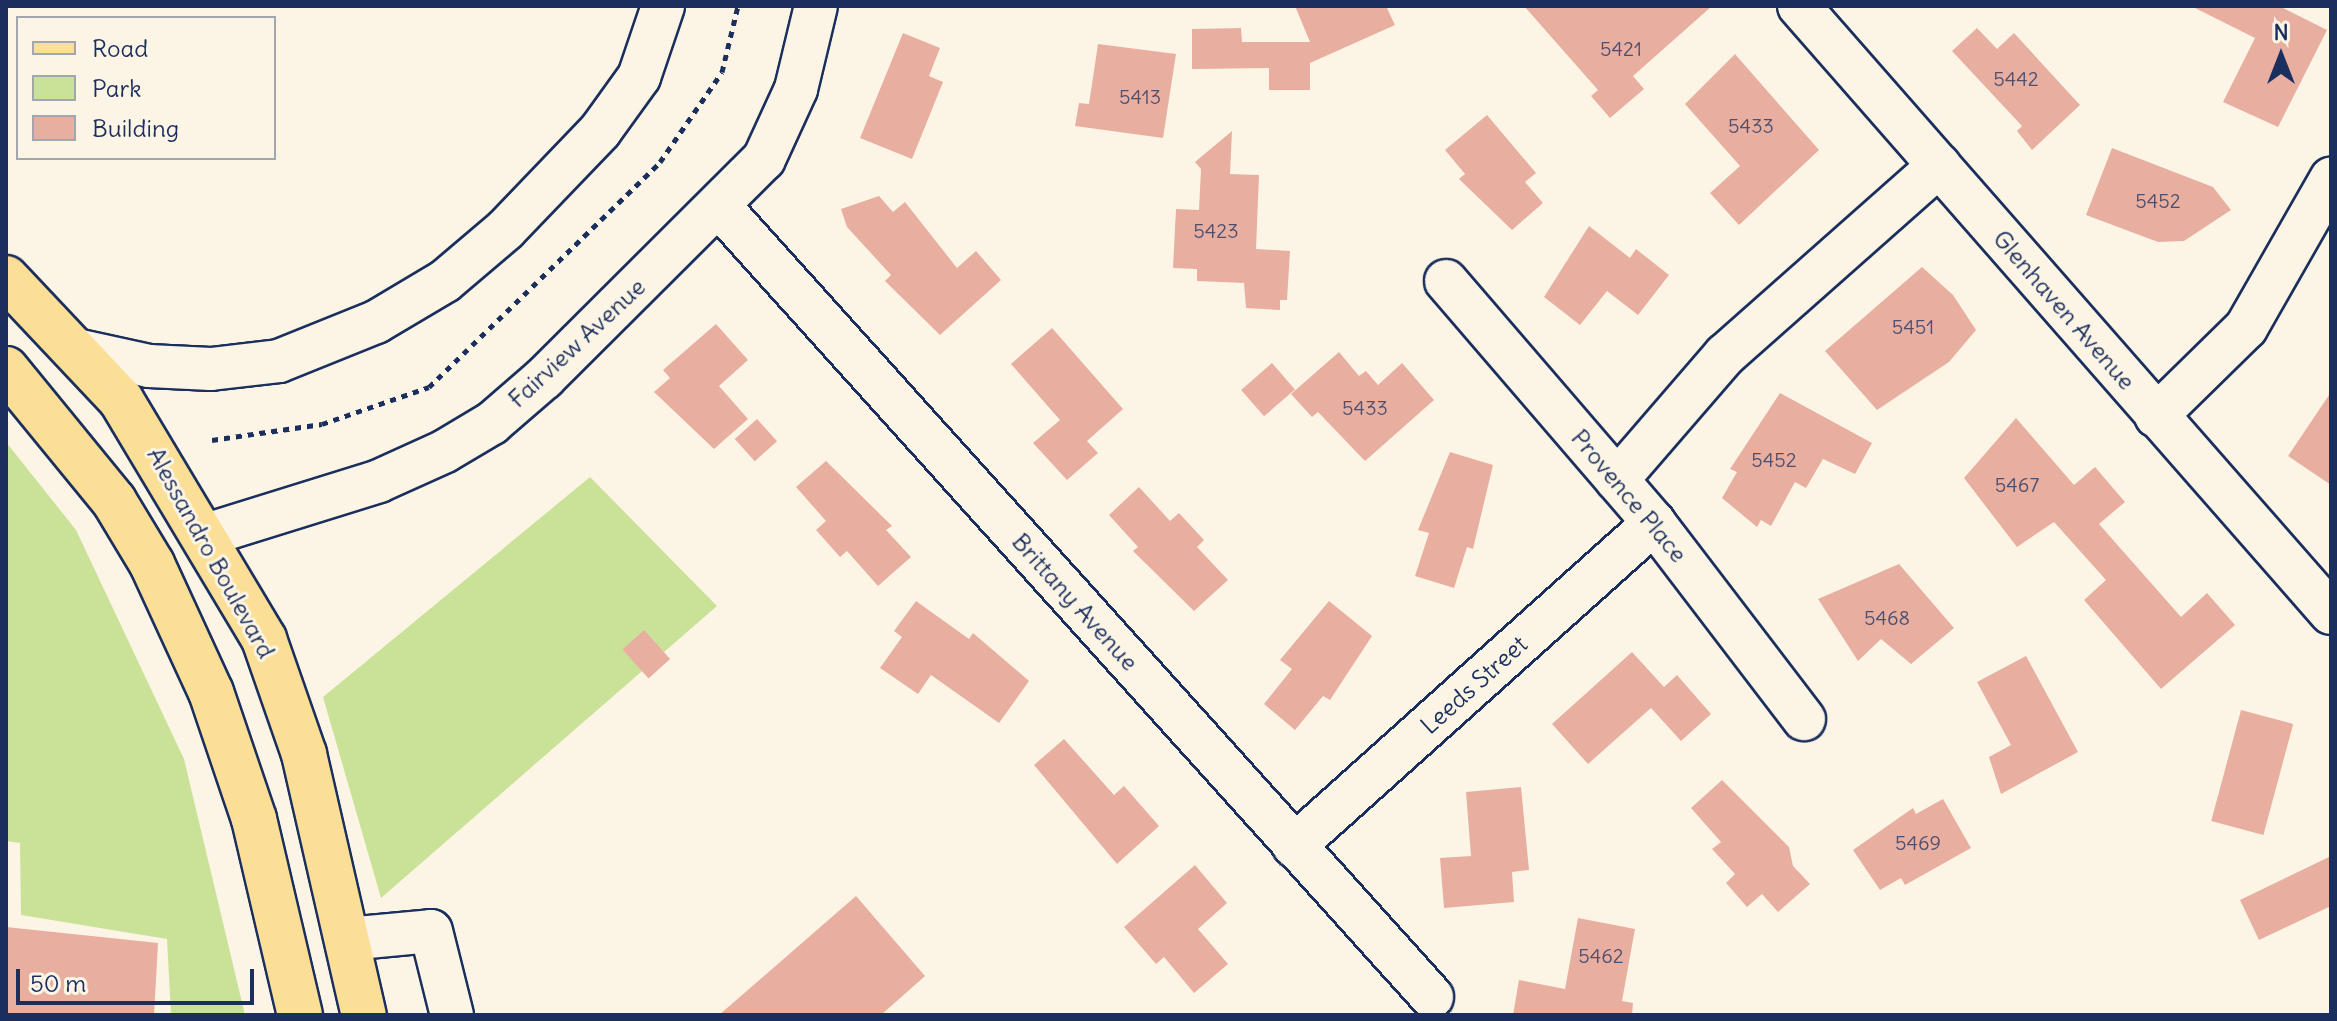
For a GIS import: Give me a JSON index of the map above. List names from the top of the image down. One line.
{"streets":{"main road":["Alessandro Boulevard"],"street":["Glenhaven Avenue","Fairview Avenue","Provence Place","Brittany Avenue","Leeds Street"]},"crossings":[["Fairview Avenue","Alessandro Boulevard"],["Fairview Avenue","Brittany Avenue"],["Provence Place","Leeds Street"],["Brittany Avenue","Leeds Street"]],"house_numbers":["5421","5442","5413","5433","5452","5423","5451","5433","5452","5467","5468","5469","5462"],"legend":["Road","Park","Building"],"scale_bar":"50 m","north":"top"}
